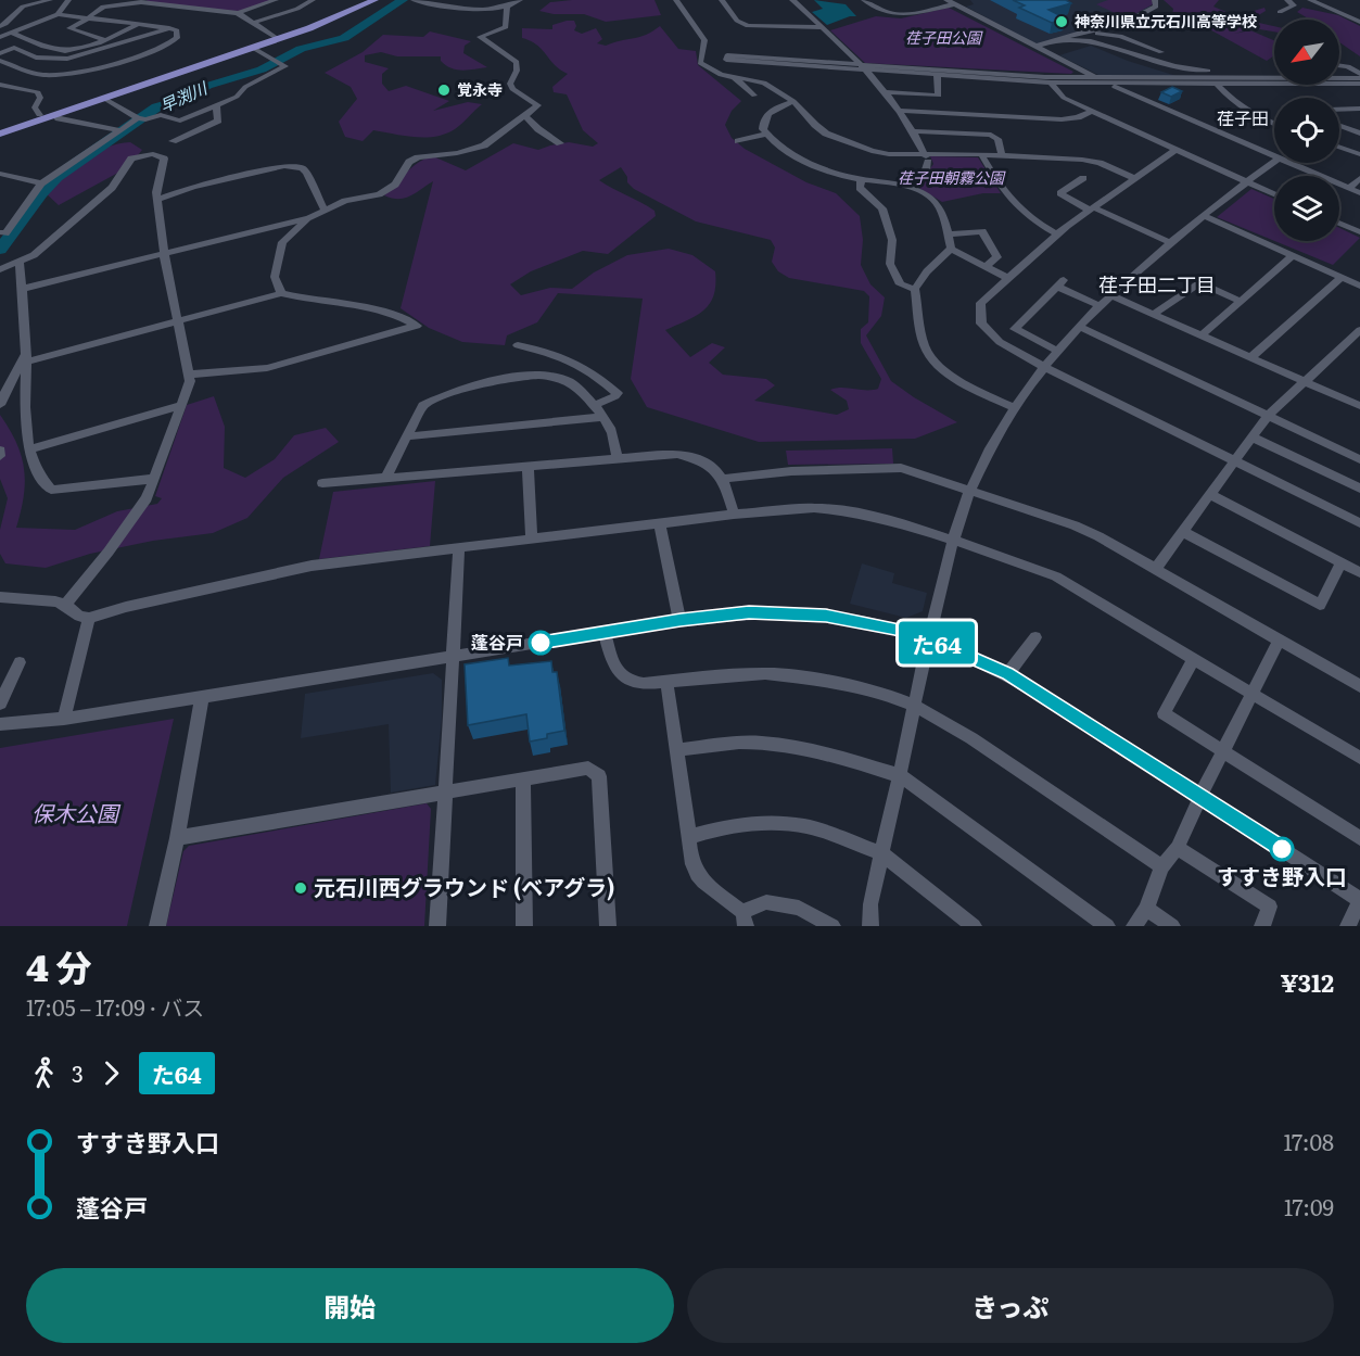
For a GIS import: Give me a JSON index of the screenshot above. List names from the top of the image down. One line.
{"districts":["荏子田","荏子田二丁目"],"water":["早渕川"],"parks":["荏子田公園","荏子田朝霧公園","保木公園"],"places":["神奈川県立元石川高等学校","覚永寺","蓬谷戸","すすき野入口","元石川西グラウンド (ベアグラ)"],"lines":["bus line た64"],"north":"bottom left","page":{"on_map":"た64","heading":["4 分","17:05 – 17:09 · バス","¥312"],"legs":["3","た64"],"list":[{"name":"すすき野入口","value":"17:08"},{"name":"蓬谷戸","value":"17:09"}],"buttons":["開始","きっぷ"]}}
